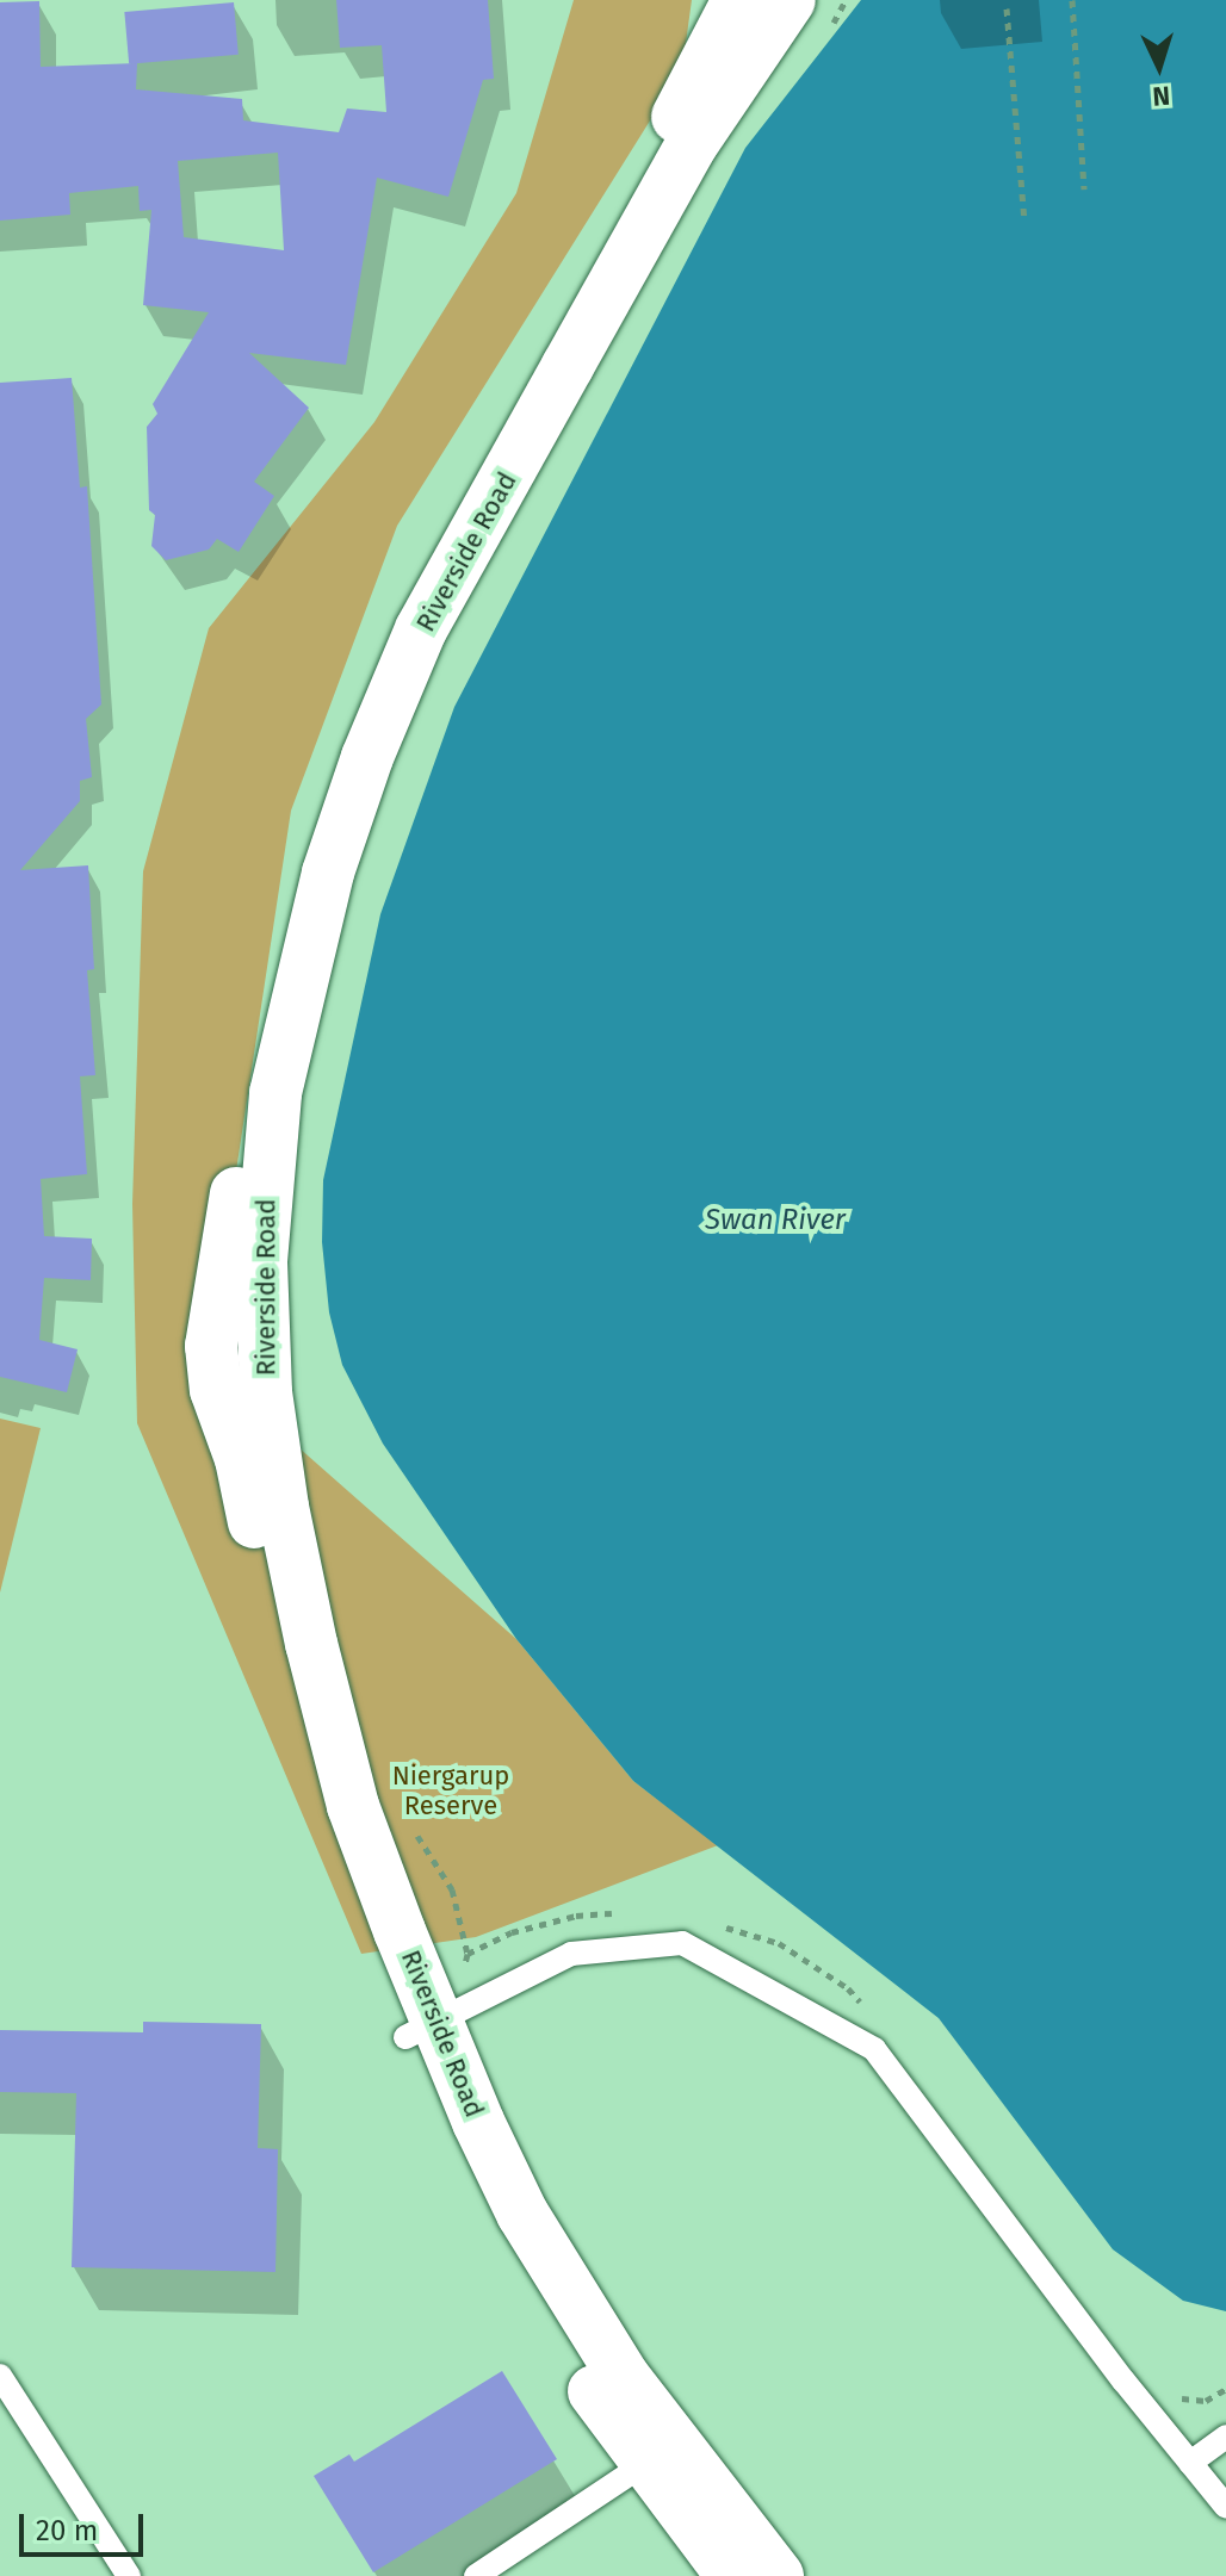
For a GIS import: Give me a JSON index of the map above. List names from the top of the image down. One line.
{"streets":{"street":["Riverside Road"]},"water":["Swan River"],"parks":["Niergarup Reserve"],"scale_bar":"20 m","north":"bottom"}
